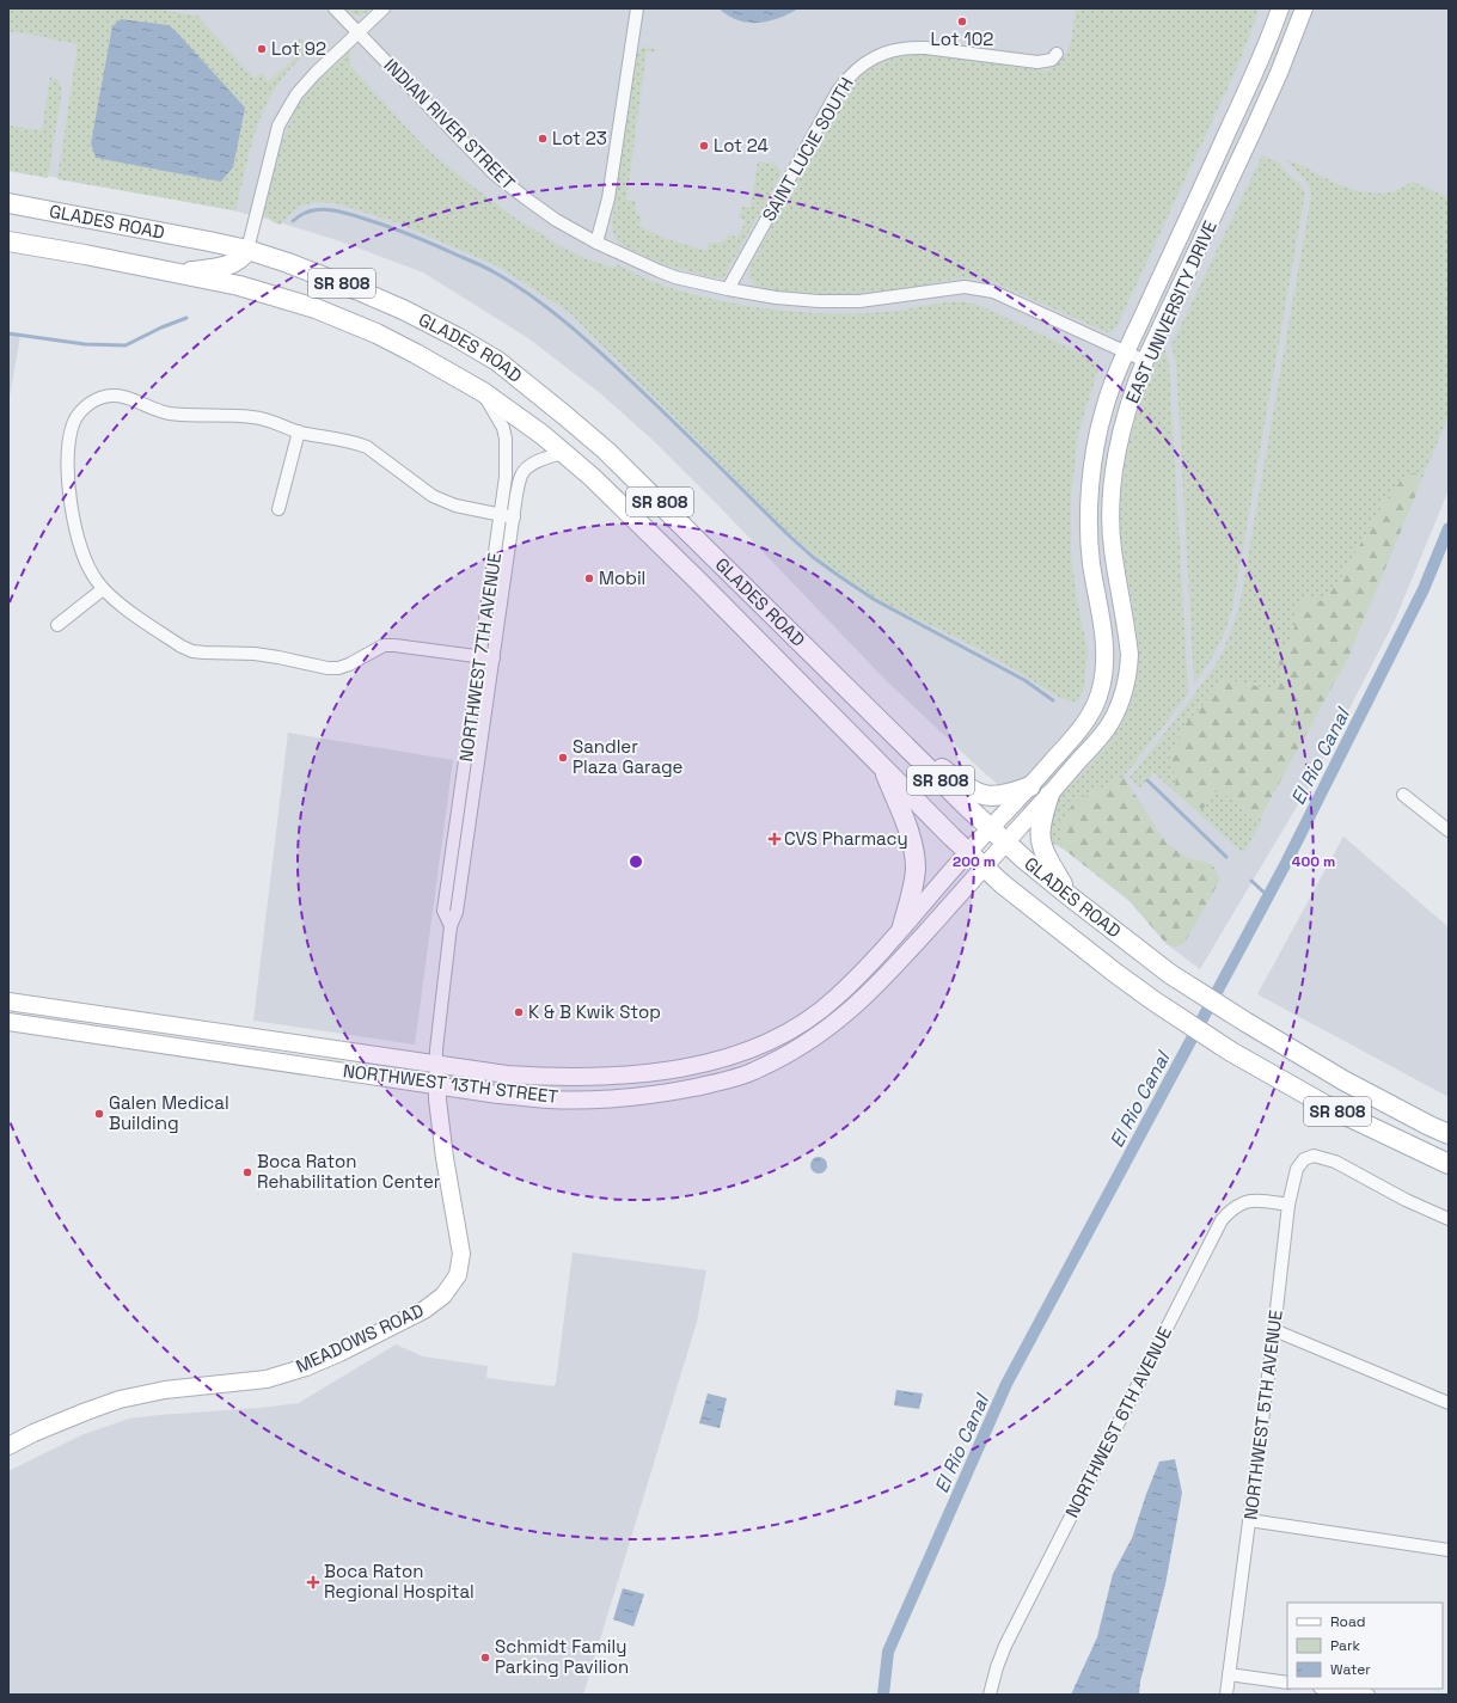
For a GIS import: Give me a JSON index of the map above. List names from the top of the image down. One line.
{"streets":{"main road":["GLADES ROAD","SR 808"],"street":["INDIAN RIVER STREET","SAINT LUCIE SOUTH","EAST UNIVERSITY DRIVE","NORTHWEST 7TH AVENUE","NORTHWEST 13TH STREET","MEADOWS ROAD","NORTHWEST 5TH AVENUE","NORTHWEST 6TH AVENUE"]},"crossings":[["INDIAN RIVER STREET","SAINT LUCIE SOUTH"],["INDIAN RIVER STREET","EAST UNIVERSITY DRIVE"],["GLADES ROAD","EAST UNIVERSITY DRIVE"],["GLADES ROAD","NORTHWEST 7TH AVENUE"],["GLADES ROAD","NORTHWEST 13TH STREET"],["EAST UNIVERSITY DRIVE","NORTHWEST 13TH STREET"],["NORTHWEST 7TH AVENUE","NORTHWEST 13TH STREET"],["NORTHWEST 7TH AVENUE","MEADOWS ROAD"],["NORTHWEST 13TH STREET","MEADOWS ROAD"],["NORTHWEST 5TH AVENUE","NORTHWEST 6TH AVENUE"]],"water":["El Rio Canal"],"places":{"other":["Lot 102","Lot 92","Lot 23","Lot 24","Mobil","Sandler Plaza Garage","K & B Kwik Stop","Galen Medical Building","Boca Raton Rehabilitation Center","Schmidt Family Parking Pavilion"],"health":["CVS Pharmacy","Boca Raton Regional Hospital"]},"legend":["Road","Park","Water"],"rings":["200 m","400 m"]}
